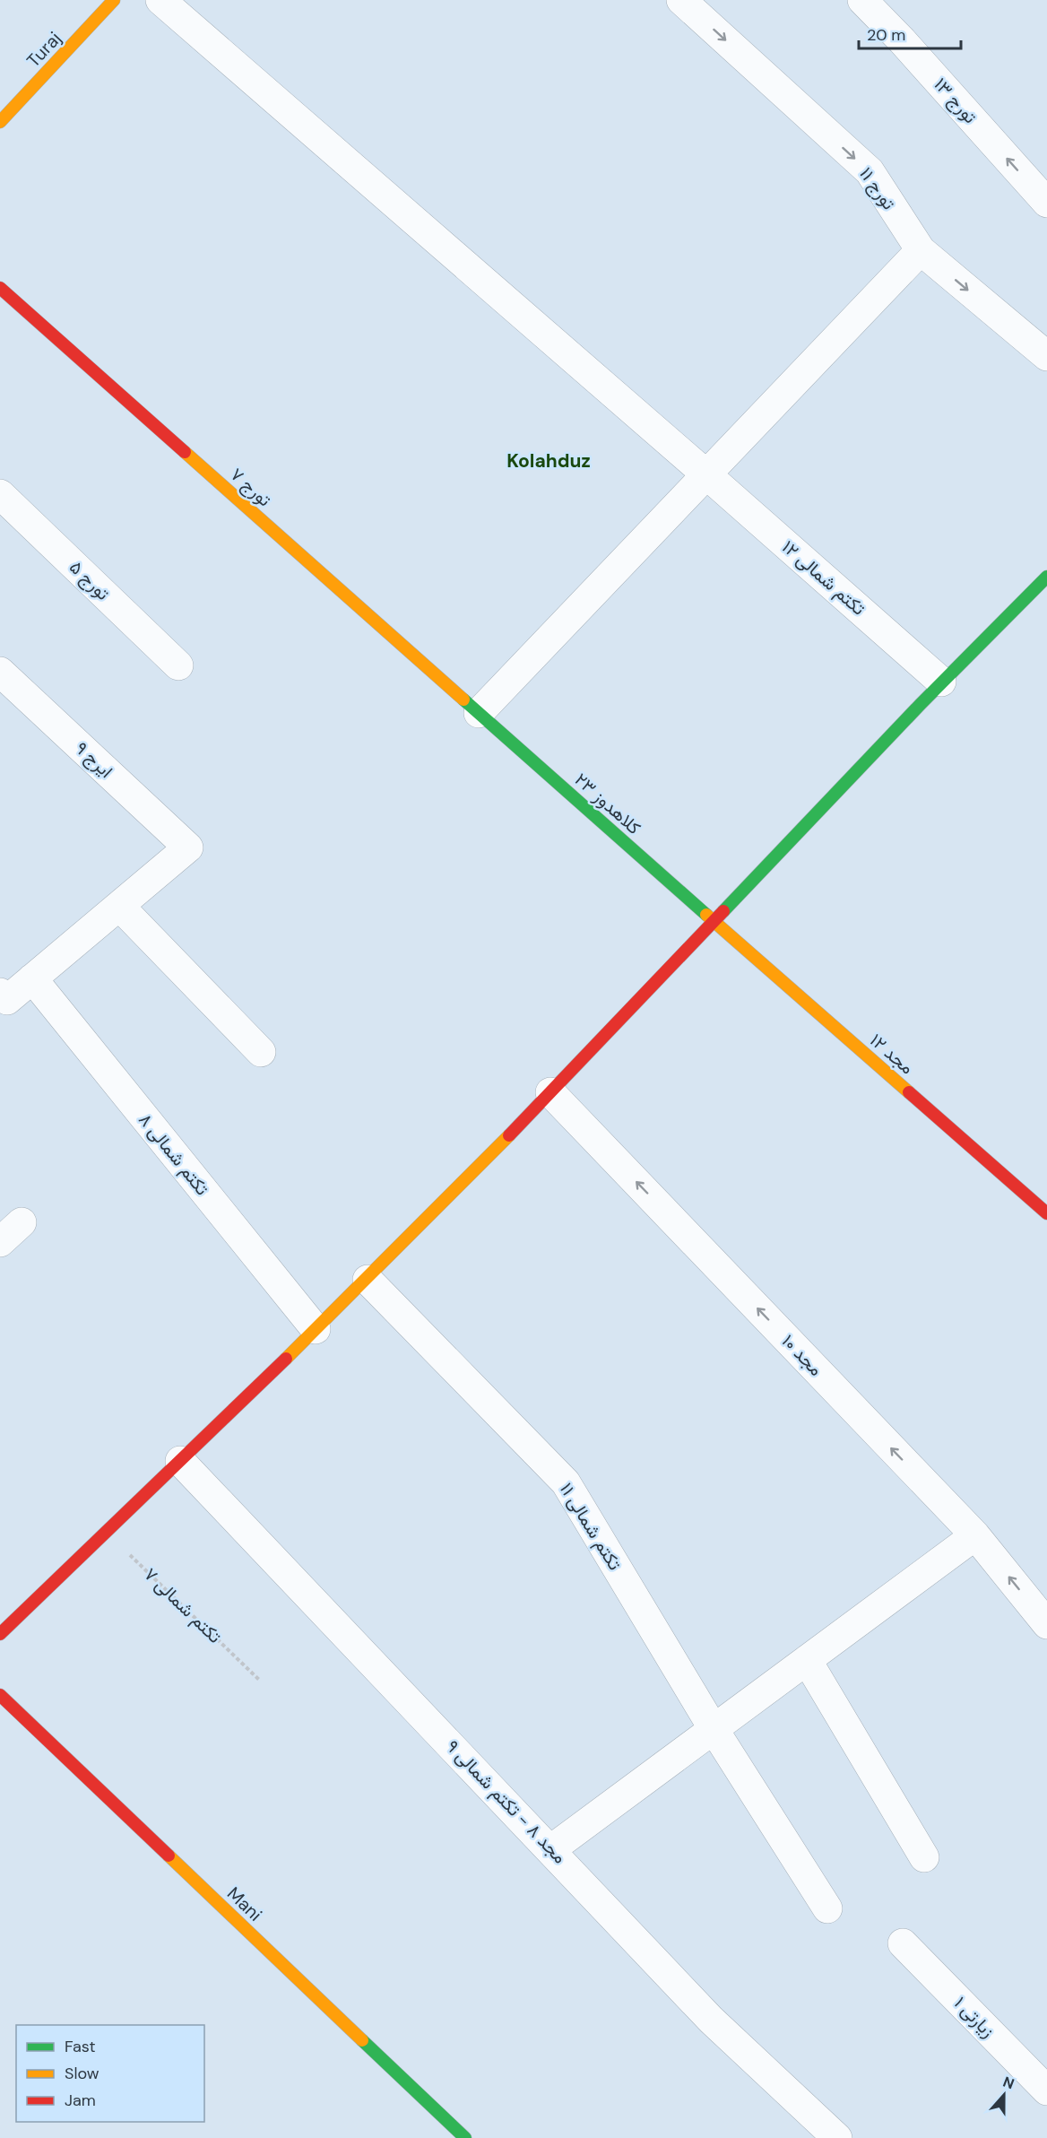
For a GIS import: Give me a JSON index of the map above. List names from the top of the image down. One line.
{"streets":{"street":["Turaj","تورج ۱۳","تورج ۱۱","تورج ۷","تکتم شمالی ۱۲","تورج ۵","ایرج ۹","کلاهدوز ۲۳","مجد ۱۲","تکتم شمالی ۸","مجد ۱۰","تکتم شمالی ۱۱","مجد ۸ - تکتم شمالی ۹","Mani","زیارتی ۱"],"path":["تکتم شمالی ۷"]},"crossings":[["تورج ۷","کلاهدوز ۲۳"],["کلاهدوز ۲۳","مجد ۱۲"]],"one_way":["تورج ۱۳","تورج ۱۱","مجد ۱۰"],"districts":["Kolahduz"],"legend":["Fast","Slow","Jam"],"scale_bar":"20 m","north":"top"}
